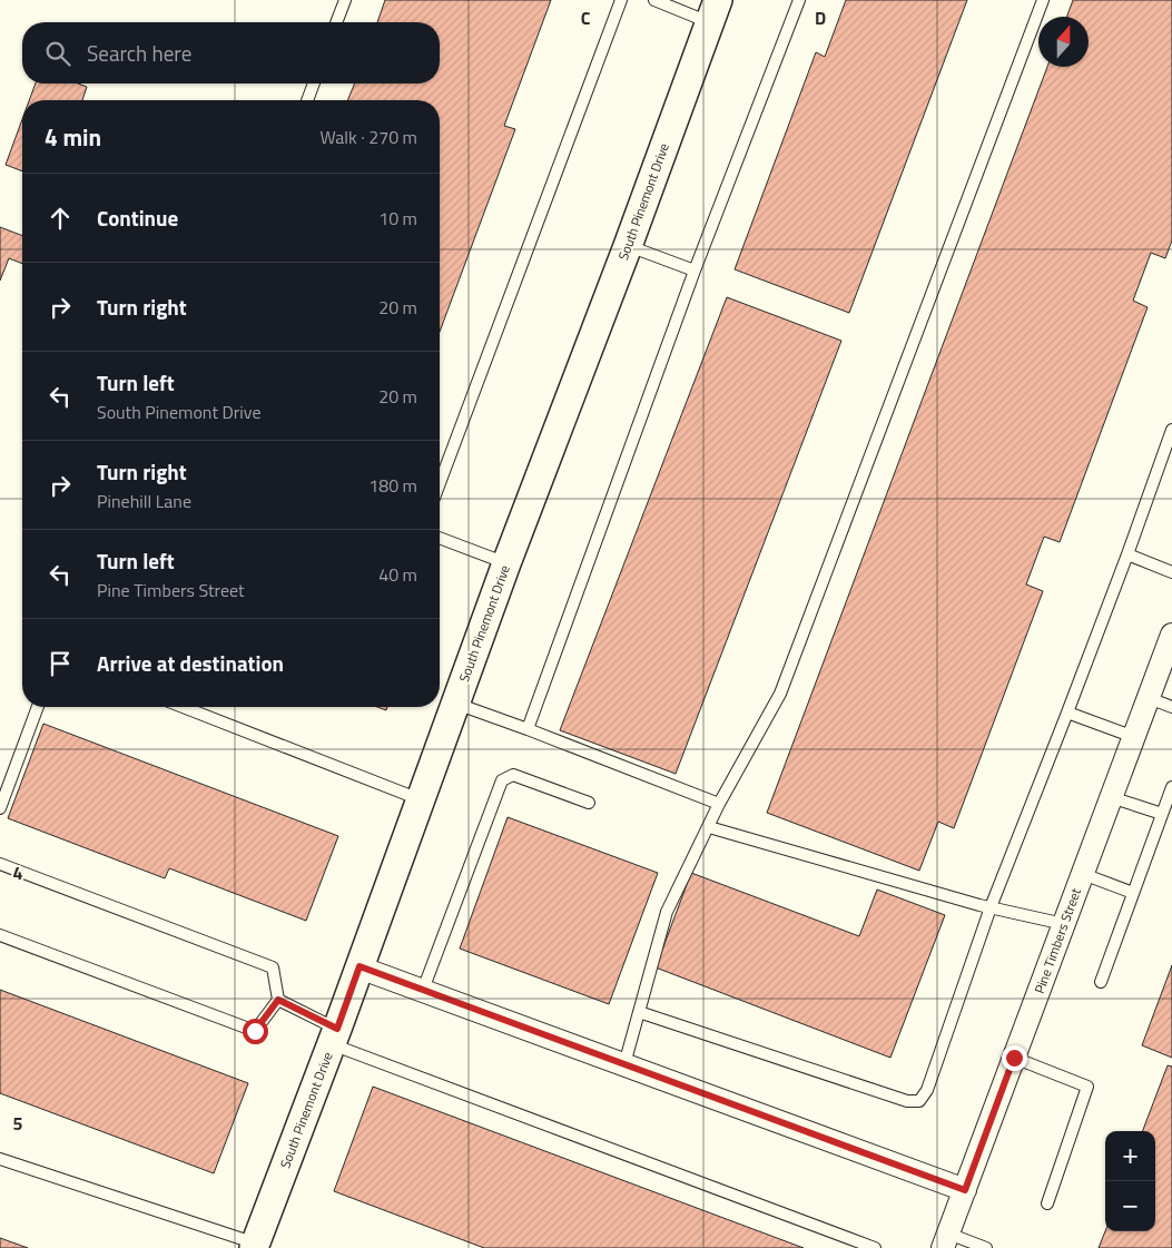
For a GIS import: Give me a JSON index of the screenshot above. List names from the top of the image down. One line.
{"streets":{"street":["South Pinemont Drive","Pine Timbers Street"]},"north":"top","page":{"search":"Search here","heading":["4 min","Walk · 270 m"],"list":[["Continue","10 m"],["Turn right","20 m"],["Turn left","South Pinemont Drive","20 m"],["Turn right","Pinehill Lane","180 m"],["Turn left","Pine Timbers Street","40 m"],"Arrive at destination"],"map_buttons":["+","−"]},"grid":{"columns":["C","D"],"rows":["4","5"]}}
